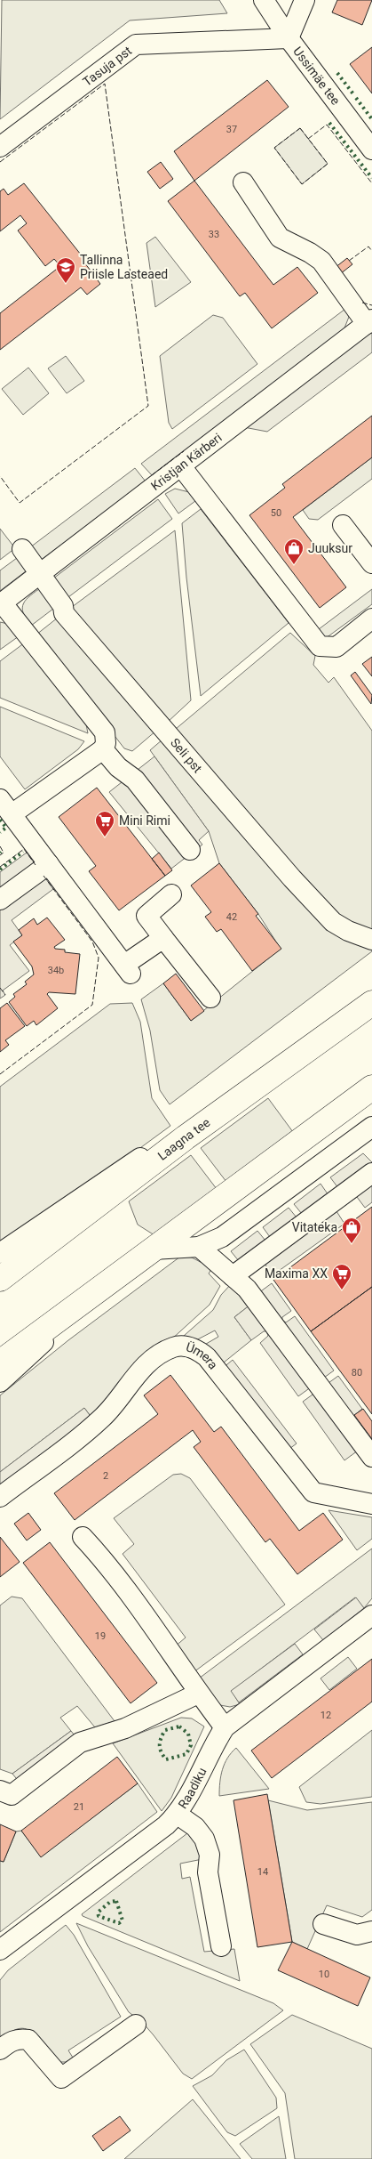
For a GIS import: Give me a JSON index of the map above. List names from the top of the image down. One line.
{"streets":{"main road":["Laagna tee"],"street":["Tasuja pst","Ussimäe tee","Kristjan Kärberi","Seli pst","Ümera","Raadiku"]},"crossings":[["Tasuja pst","Ussimäe tee"],["Kristjan Kärberi","Seli pst"]],"places":{"school or university":["Tallinna Priisle Lasteaed"],"shop":["Juuksur","Vitateka"],"supermarket":["Mini Rimi","Maxima XX"]},"house_numbers":["37","33","50","42","34b","80","2","19","12","21","14","10"]}
